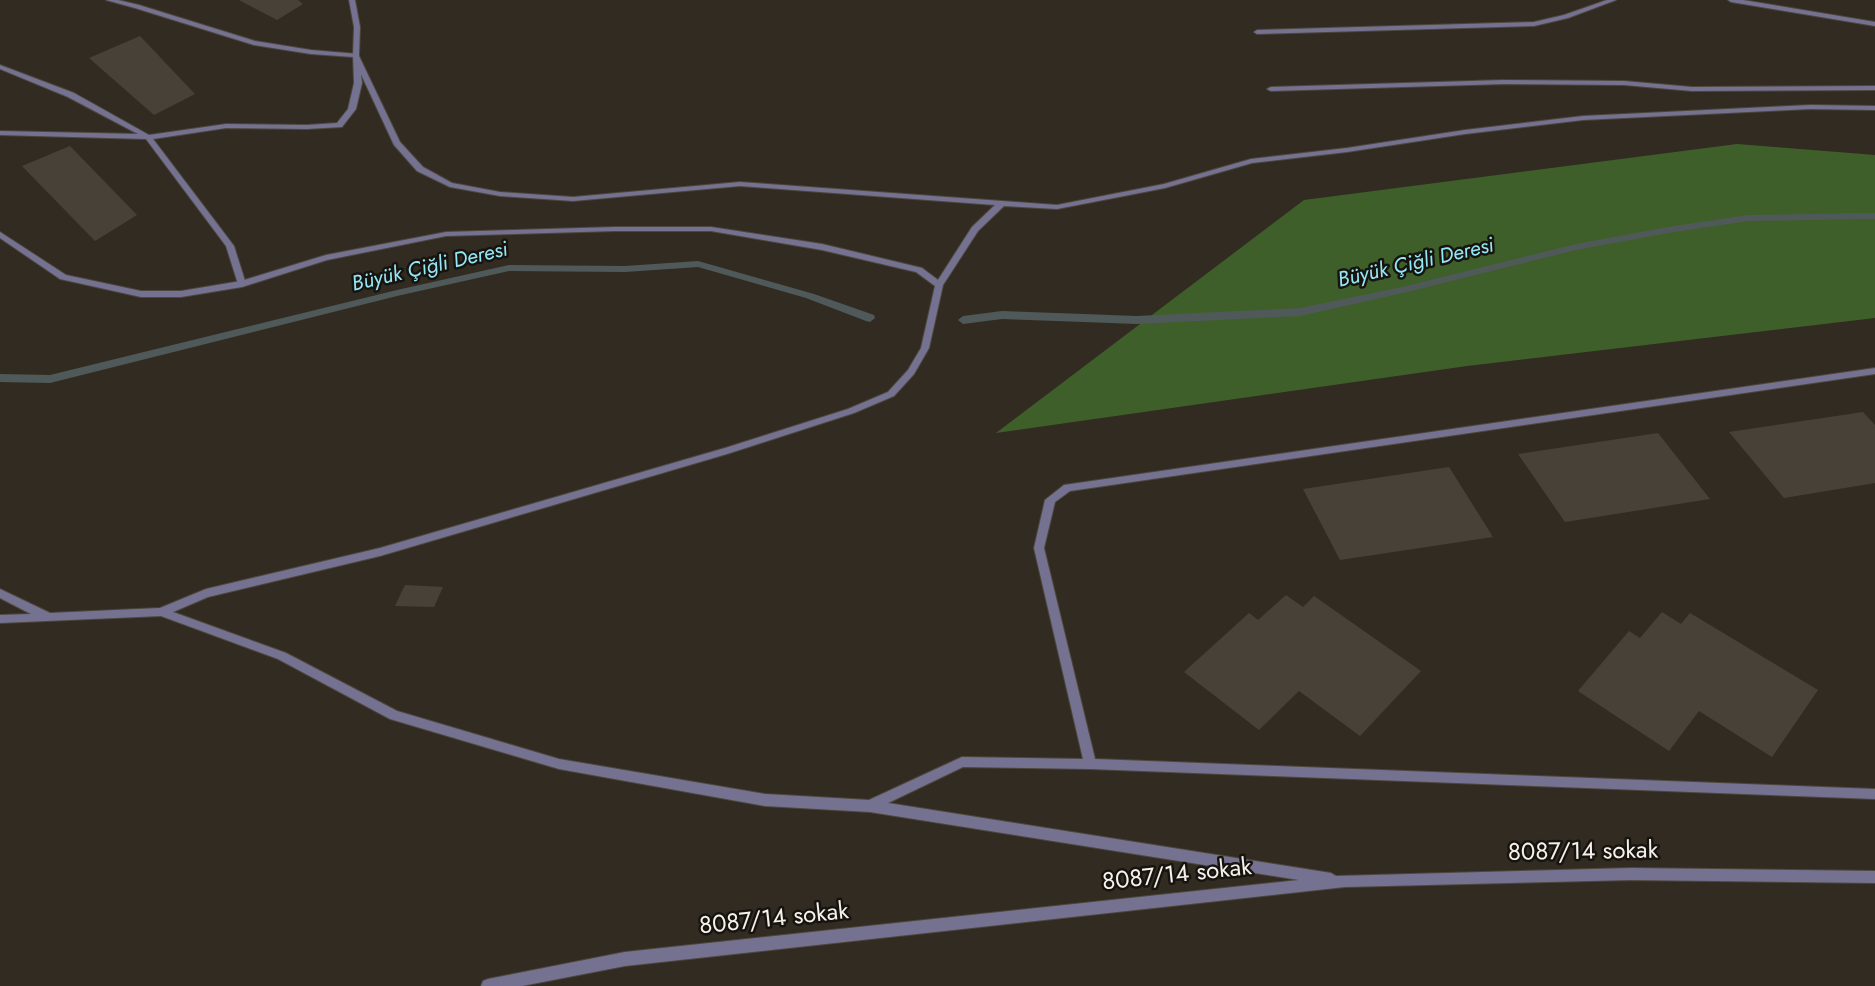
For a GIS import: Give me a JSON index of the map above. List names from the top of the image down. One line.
{"streets":{"street":["8087/14 sokak"]},"water":["Büyük Çiğli Deresi"]}
